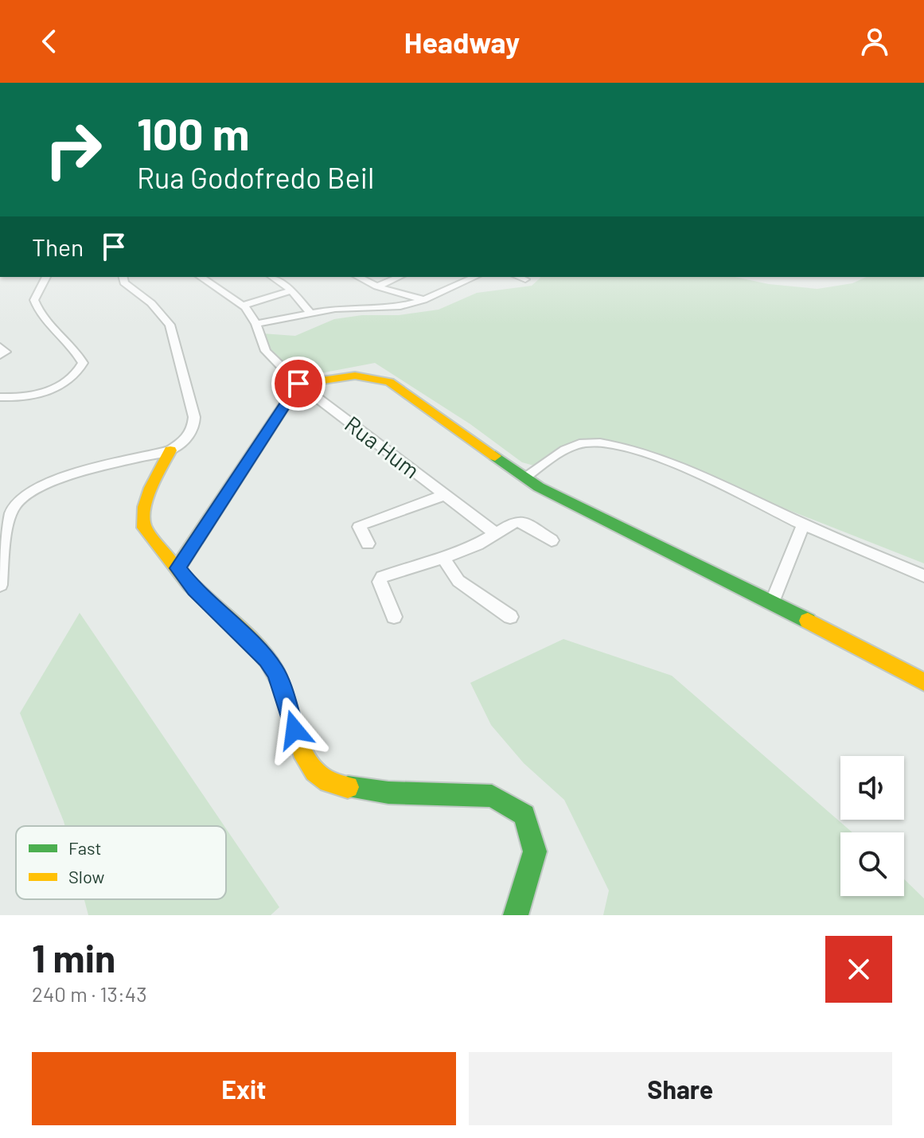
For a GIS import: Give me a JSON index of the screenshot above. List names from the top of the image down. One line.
{"streets":{"street":["Rua Hum"]},"legend":["Fast","Slow"],"page":{"header":"Headway","turn":["100 m","Rua Godofredo Beil"],"then":"Then","heading":["1 min","240 m · 13:43"],"buttons":["Exit","Share"]}}
